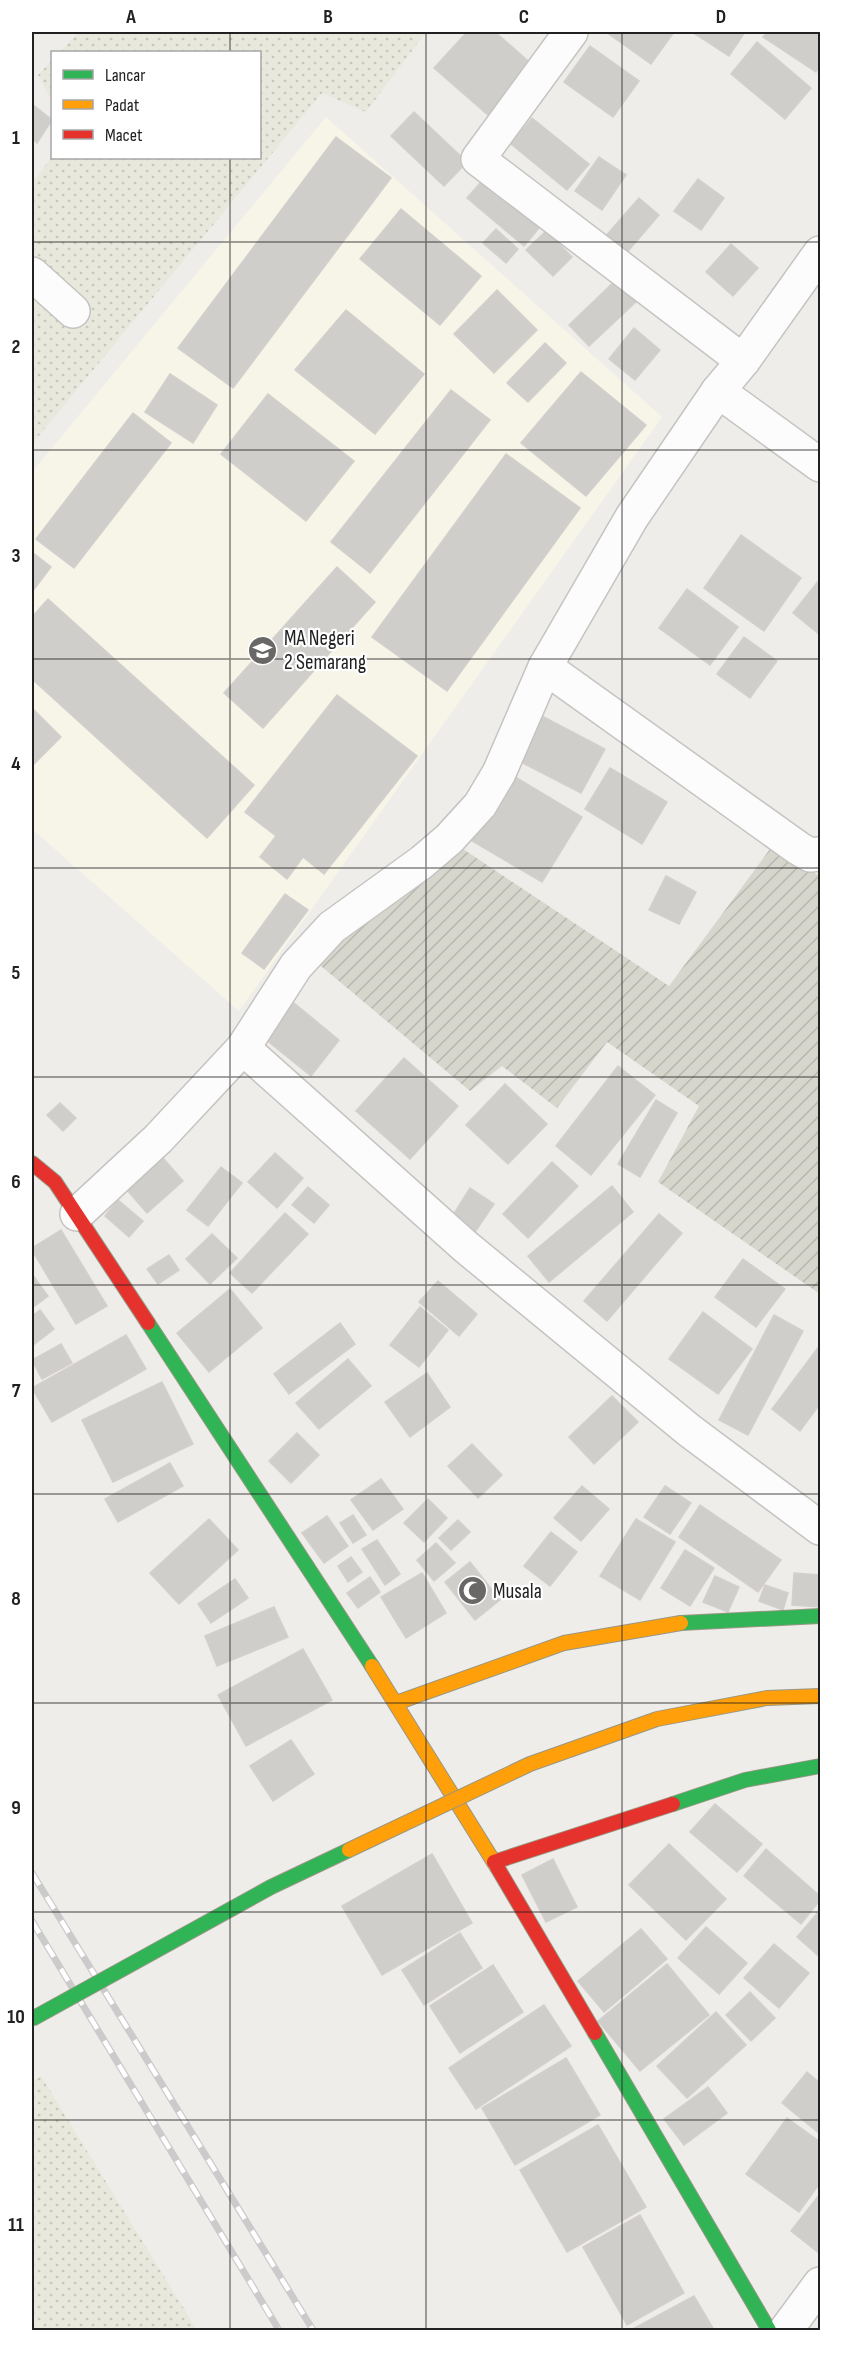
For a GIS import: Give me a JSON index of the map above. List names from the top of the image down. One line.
{"places":{"school or university":["MA Negeri 2 Semarang"],"mosque":["Musala"]},"legend":["Lancar","Padat","Macet"],"grid":{"columns":["A","B","C","D"],"rows":["1","2","3","4","5","6","7","8","9","10","11"]}}
